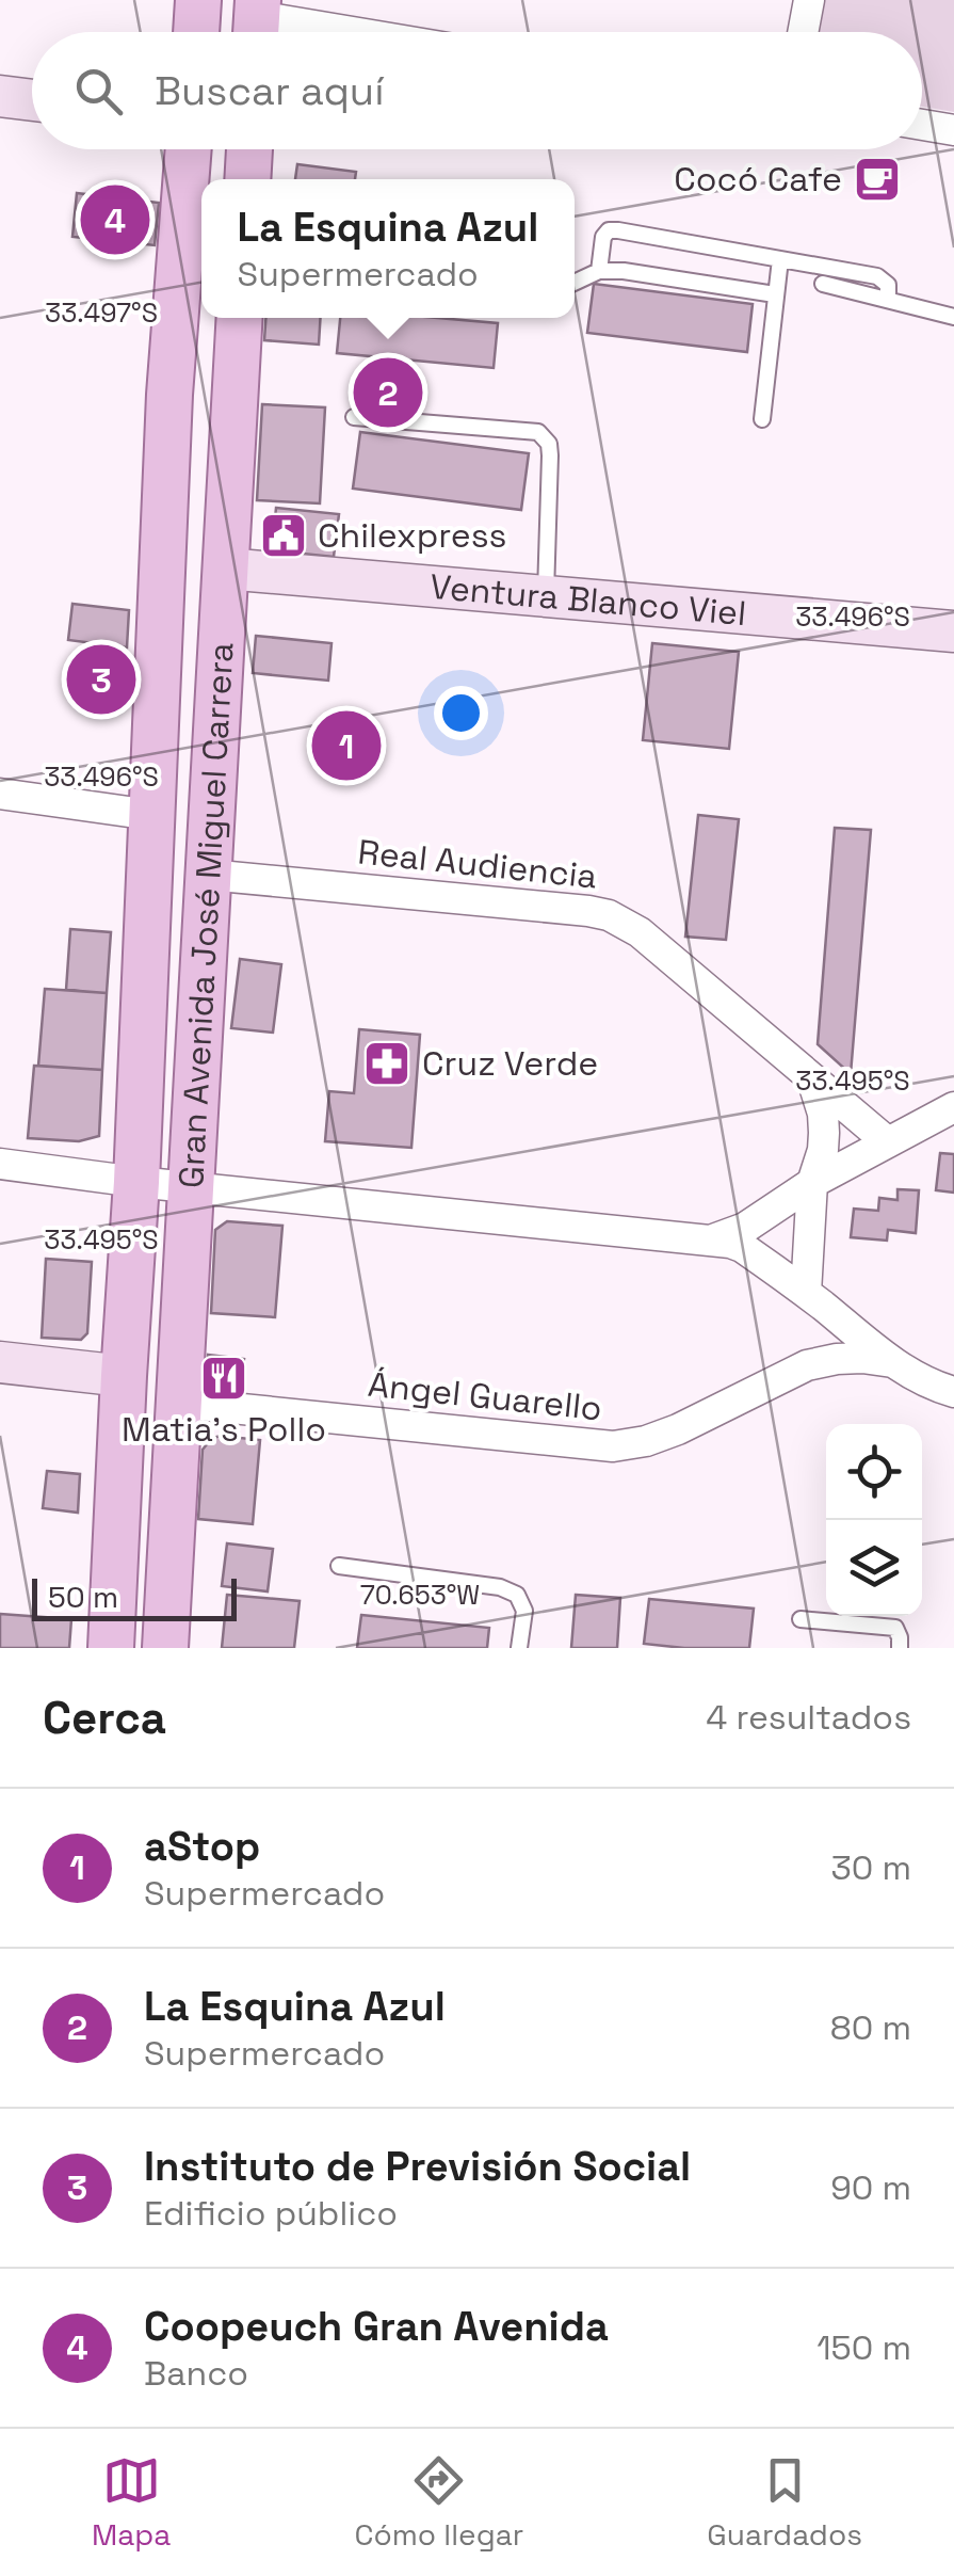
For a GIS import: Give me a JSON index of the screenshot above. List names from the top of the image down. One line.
{"streets":{"main road":["Gran Avenida José Miguel Carrera"],"street":["Ventura Blanco Viel","Real Audiencia","Ángel Guarello"]},"crossings":[["Ventura Blanco Viel","Gran Avenida José Miguel Carrera"],["Real Audiencia","Gran Avenida José Miguel Carrera"],["Gran Avenida José Miguel Carrera","Ángel Guarello"]],"places":{"cafe":["Cocó Cafe"],"public building":["Chilexpress"],"pharmacy":["Cruz Verde"],"restaurant":["Matia's Pollo"]},"scale_bar":"50 m","page":{"search":"Buscar aquí","popup":["La Esquina Azul","Supermercado"],"pins":["4","2","3","1"],"scale":"50 m","heading":["Cerca","4 resultados"],"list":[{"mark":"1","name":"aStop","note":"Supermercado","value":"30 m"},{"mark":"2","name":"La Esquina Azul","note":"Supermercado","value":"80 m"},{"mark":"3","name":"Instituto de Previsión Social","note":"Edificio público","value":"90 m"},{"mark":"4","name":"Coopeuch Gran Avenida","note":"Banco","value":"150 m"}],"nav":["Mapa","Cómo llegar","Guardados"]},"coordinates":["33.497°S","33.496°S","33.495°S","70.653°W"]}
